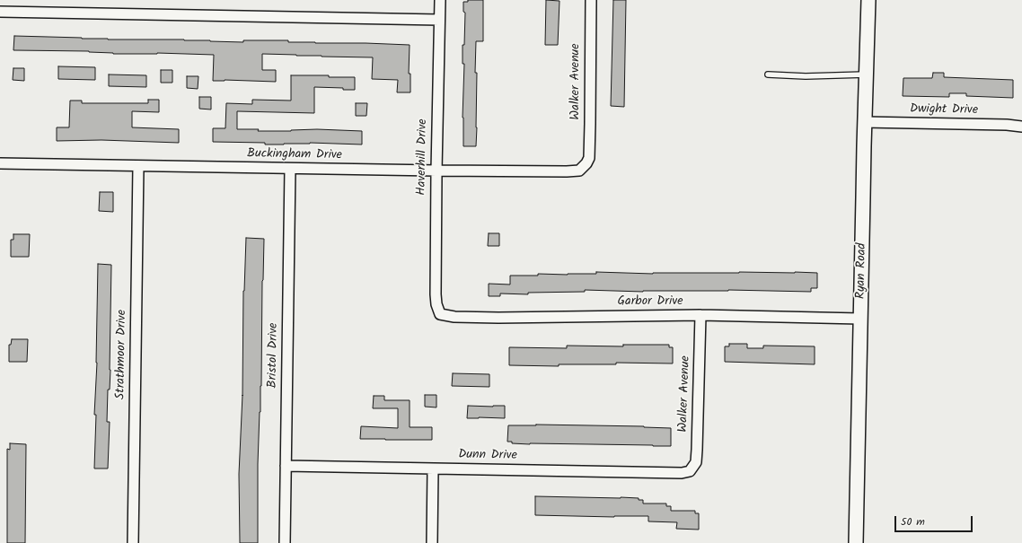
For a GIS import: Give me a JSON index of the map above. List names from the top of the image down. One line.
{"streets":{"main road":["Ryan Road"],"street":["Walker Avenue","Dwight Drive","Buckingham Drive","Haverhill Drive","Garbor Drive","Strathmoor Drive","Bristol Drive","Dunn Drive"]},"crossings":[["Walker Avenue","Buckingham Drive"],["Walker Avenue","Garbor Drive"],["Walker Avenue","Dunn Drive"],["Dwight Drive","Ryan Road"],["Buckingham Drive","Haverhill Drive"],["Buckingham Drive","Strathmoor Drive"],["Buckingham Drive","Bristol Drive"],["Haverhill Drive","Garbor Drive"],["Ryan Road","Garbor Drive"],["Bristol Drive","Dunn Drive"]],"scale_bar":"50 m"}
